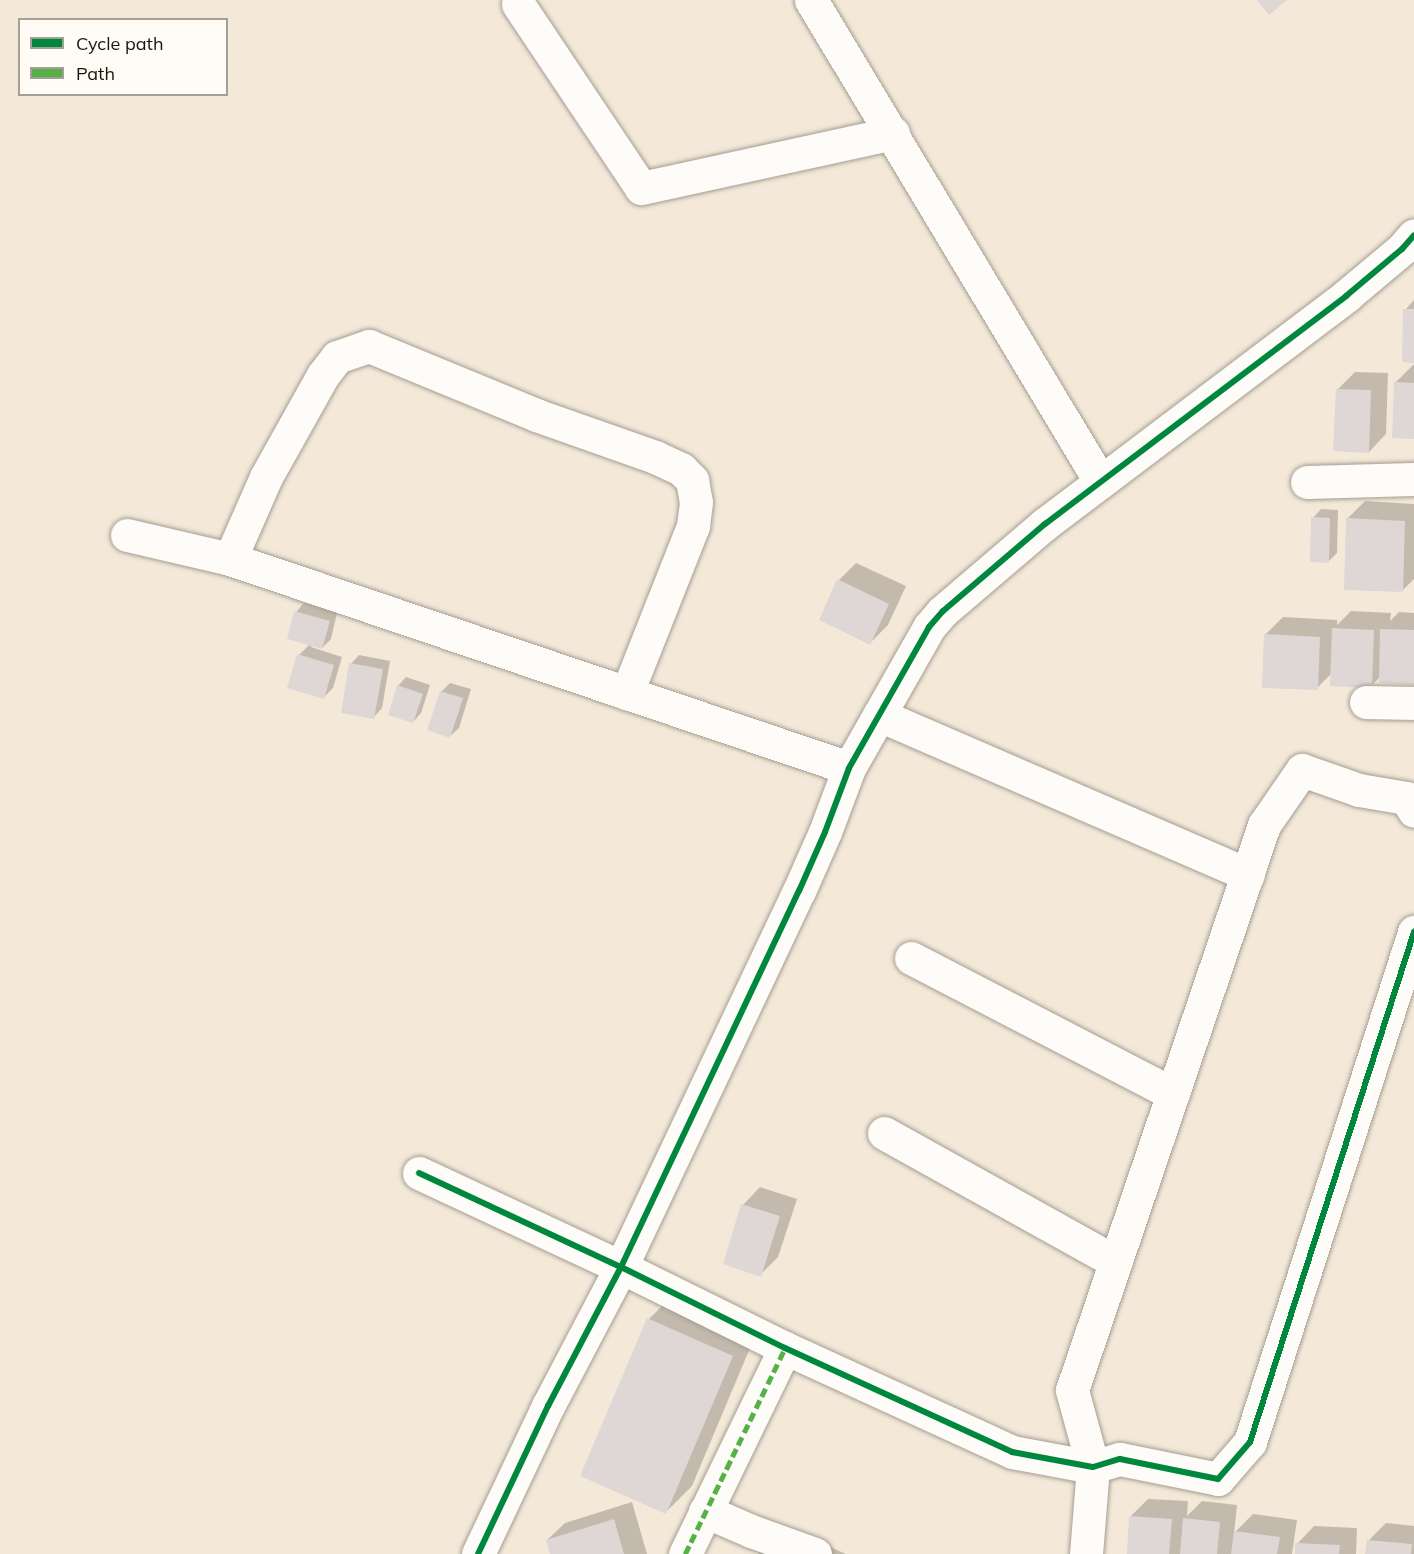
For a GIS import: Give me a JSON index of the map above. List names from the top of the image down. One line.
{"legend":["Cycle path","Path"]}
